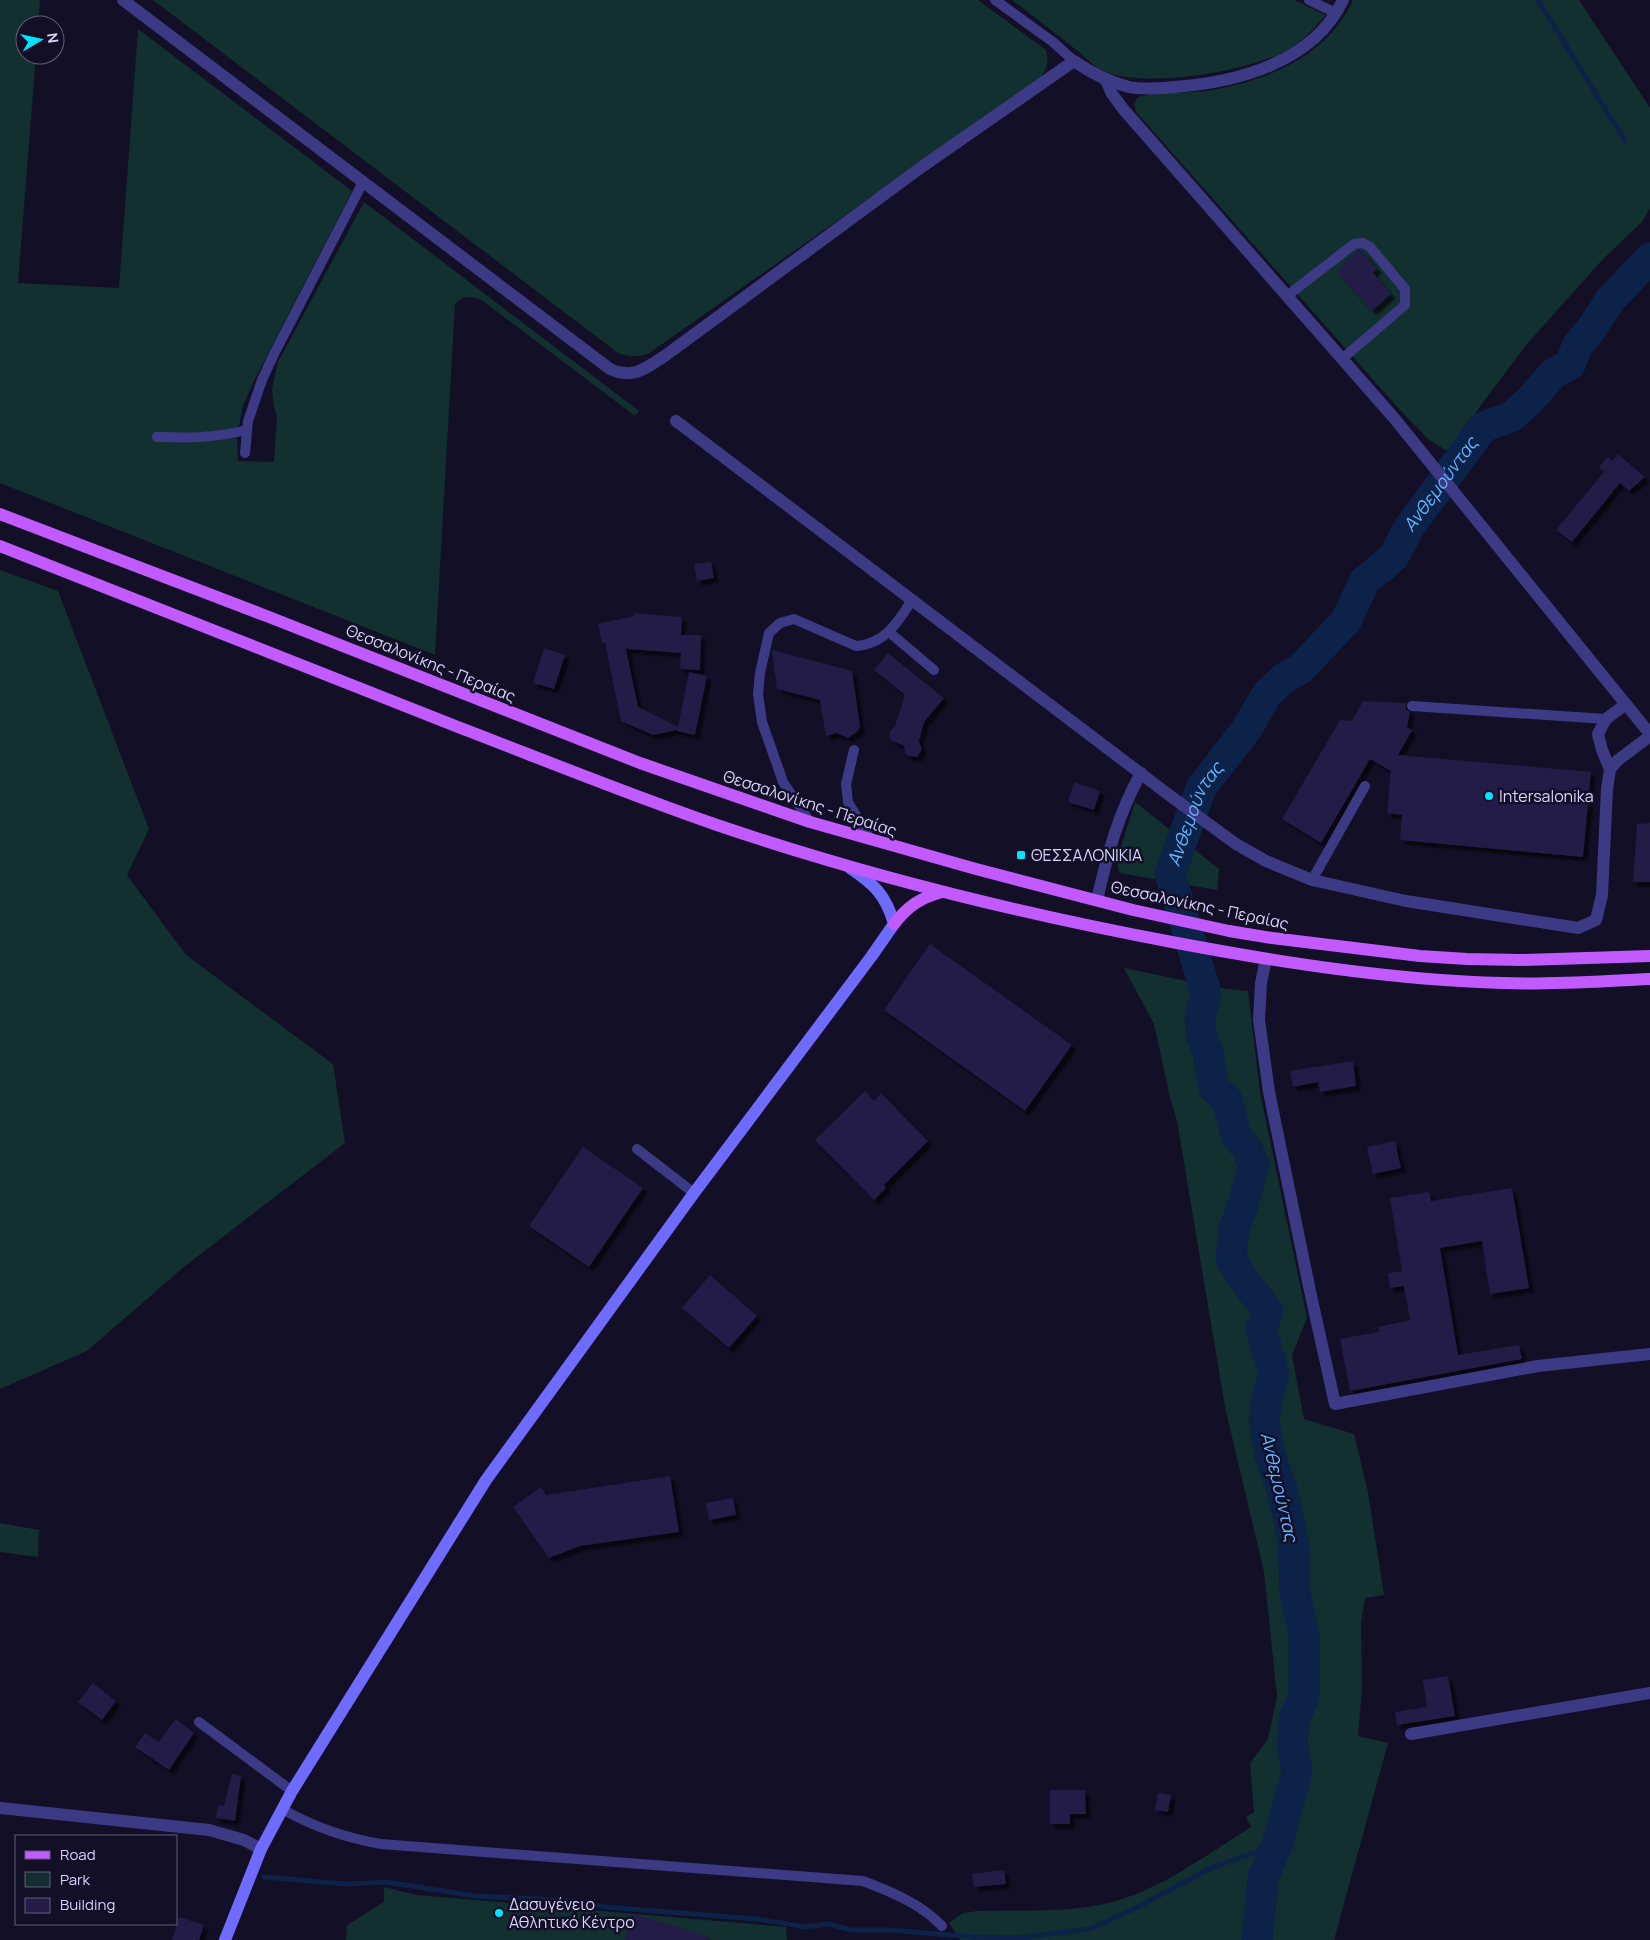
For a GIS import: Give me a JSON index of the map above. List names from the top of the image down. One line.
{"streets":{"main road":["Θεσσαλονίκης - Περαίας"]},"water":["Ανθεμούντας"],"places":{"other":["Intersalonika","Δασυγένειο Αθλητικό Κέντρο"],"transit":["ΘΕΣΣΑΛΟΝΙΚΙΑ"]},"legend":["Road","Park","Building"],"north":"right"}
